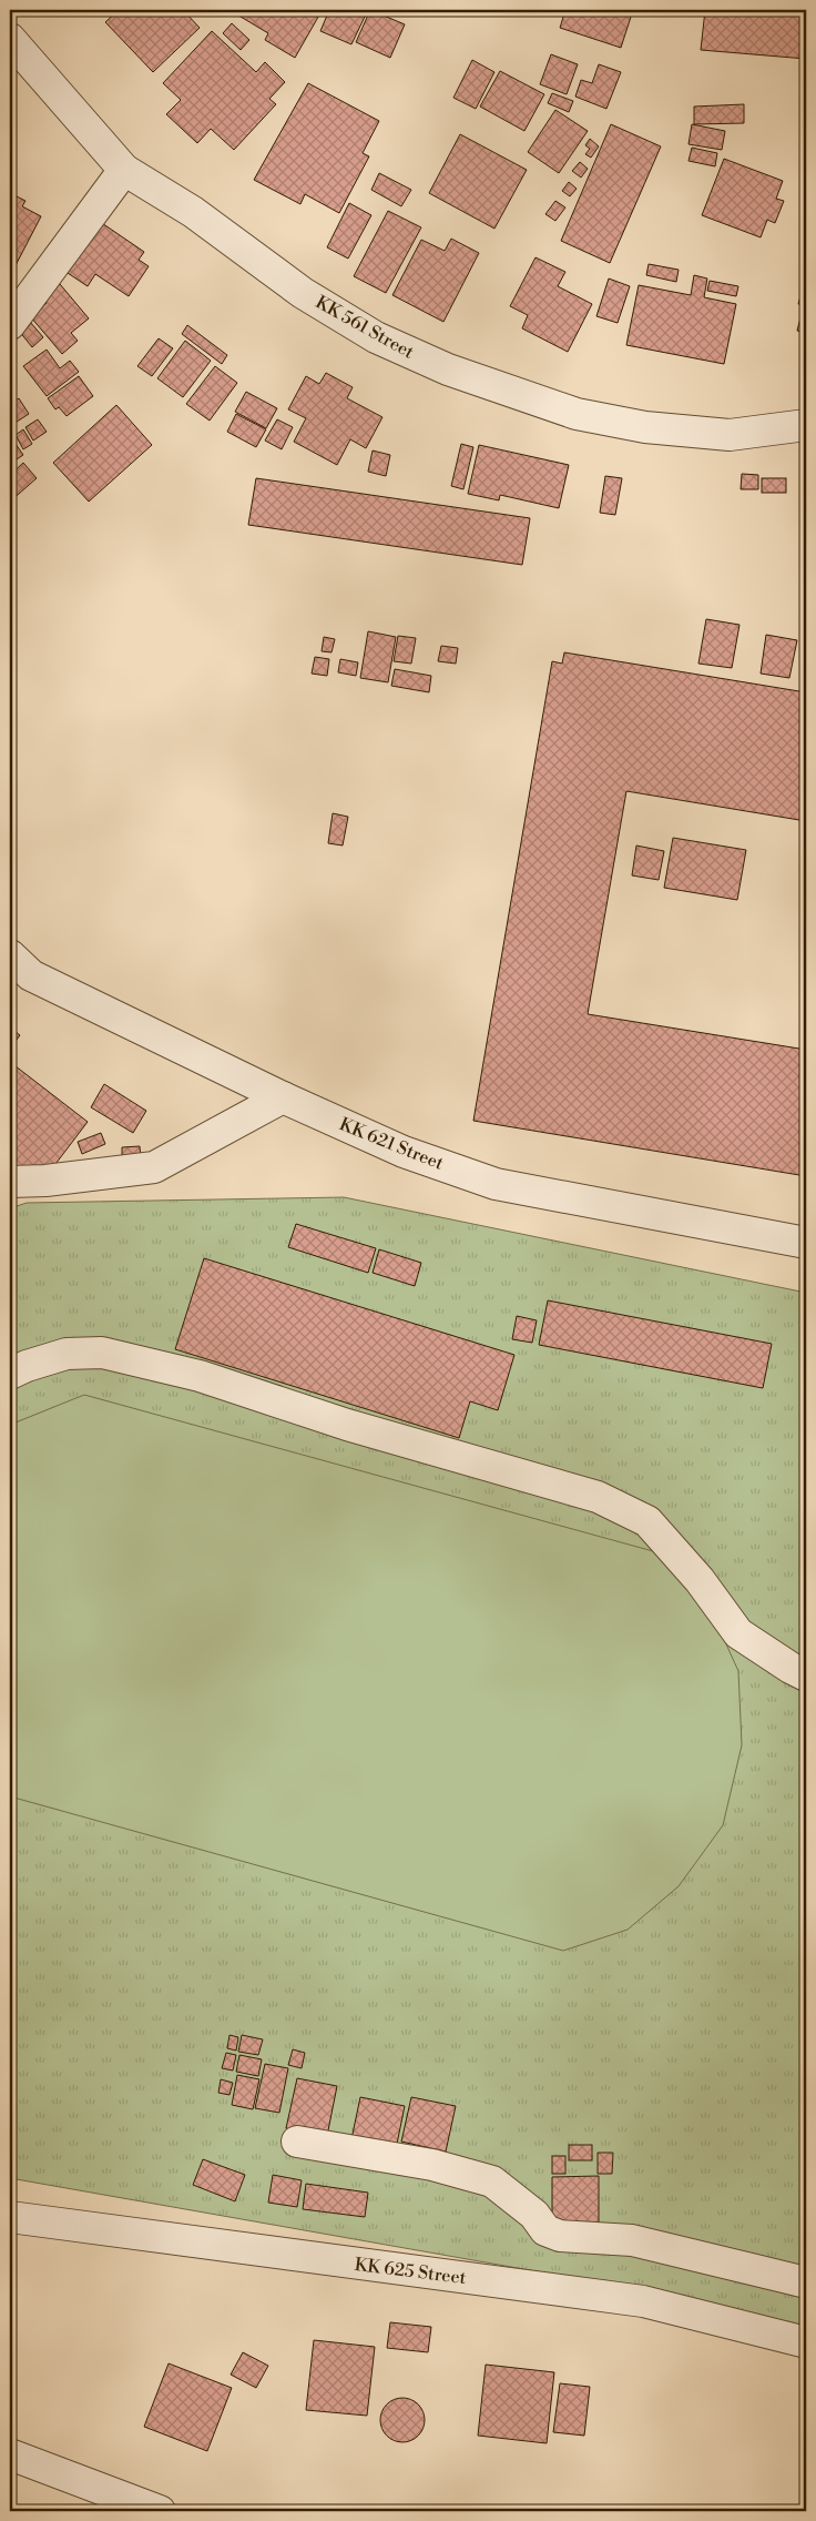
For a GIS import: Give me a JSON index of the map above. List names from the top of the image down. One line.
{"streets":{"street":["KK 561 Street","KK 621 Street","KK 625 Street"]}}
